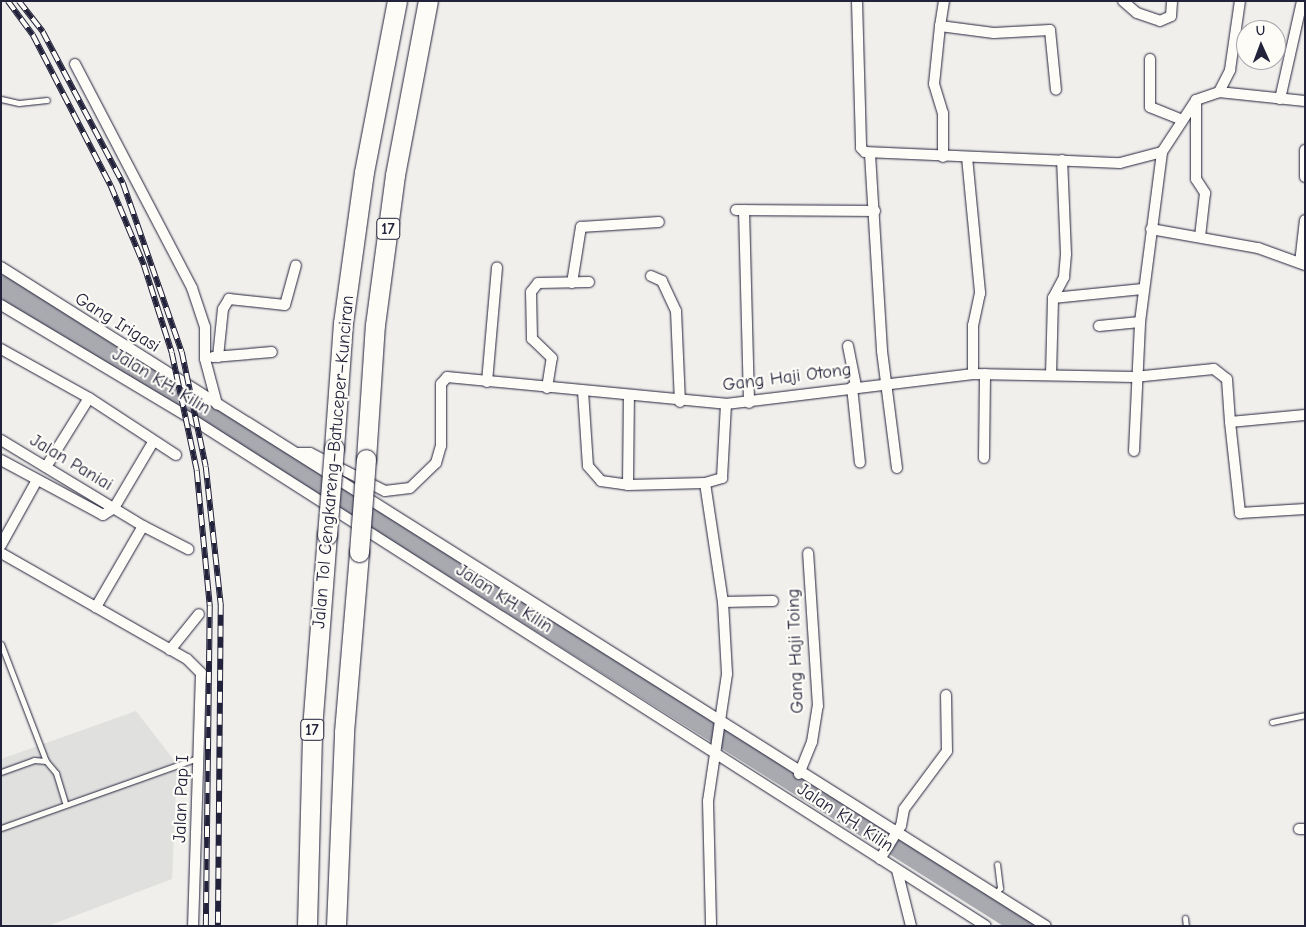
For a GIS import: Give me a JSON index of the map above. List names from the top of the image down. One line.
{"streets":{"highway":["17","Jalan Tol Cengkareng–Batuceper–Kunciran"],"street":["Gang Irigasi","Gang Haji Otong","Jalan KH. Kilin","Jalan Paniai","Gang Haji Toing","Jalan Pap I"]},"crossings":[["Gang Irigasi","Jalan KH. Kilin"],["Gang Haji Otong","Jalan KH. Kilin"],["Jalan KH. Kilin","Gang Haji Toing"]],"north":"top"}
